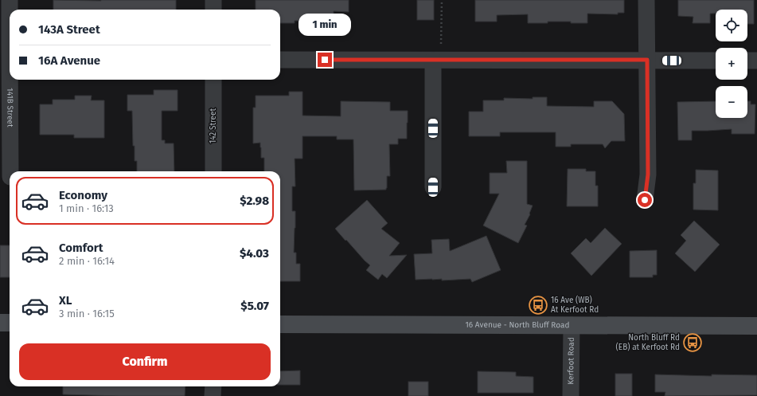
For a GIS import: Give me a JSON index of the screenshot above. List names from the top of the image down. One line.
{"streets":{"main road":["16 Avenue - North Bluff Road"],"street":["141B Street","142 Street","Kerfoot Road"]},"crossings":[["16 Avenue - North Bluff Road","Kerfoot Road"]],"places":{"bus stop":["16 Ave (WB) At Kerfoot Rd","North Bluff Rd (EB) at Kerfoot Rd"]},"page":{"map_buttons":["+","−"],"banner":["143A Street","16A Avenue"],"bubble":"1 min","list":[{"name":"Economy","note":"1 min · 16:13","value":"$2.98"},{"name":"Comfort","note":"2 min · 16:14","value":"$4.03"},{"name":"XL","note":"3 min · 16:15","value":"$5.07"}],"buttons":"Confirm"}}
